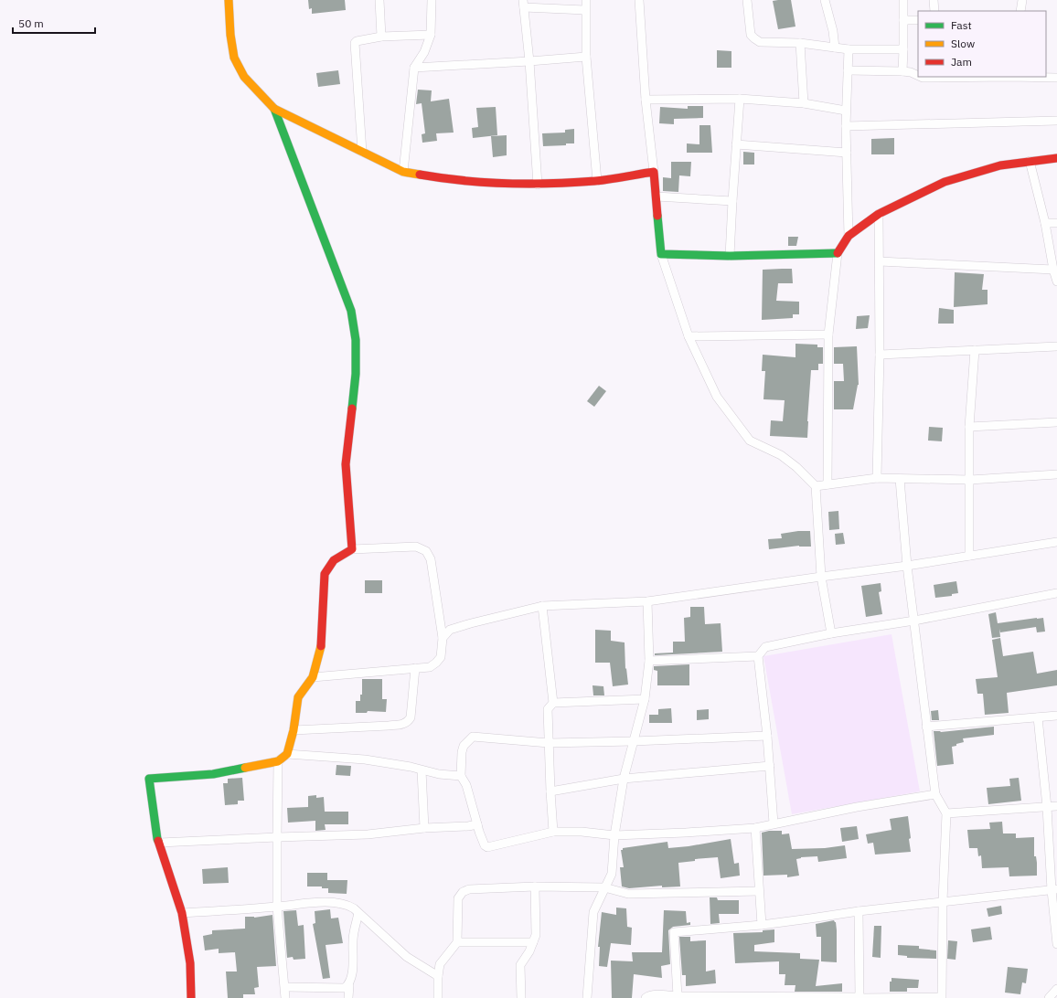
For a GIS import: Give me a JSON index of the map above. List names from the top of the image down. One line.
{"legend":["Fast","Slow","Jam"],"scale_bar":"50 m"}
